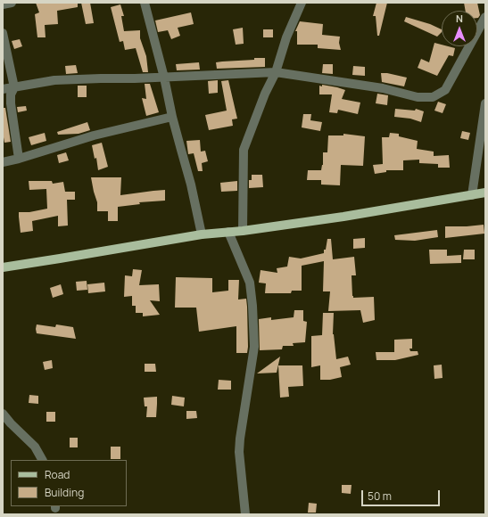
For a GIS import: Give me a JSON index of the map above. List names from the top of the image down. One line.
{"legend":["Road","Building"],"scale_bar":"50 m","north":"top"}
